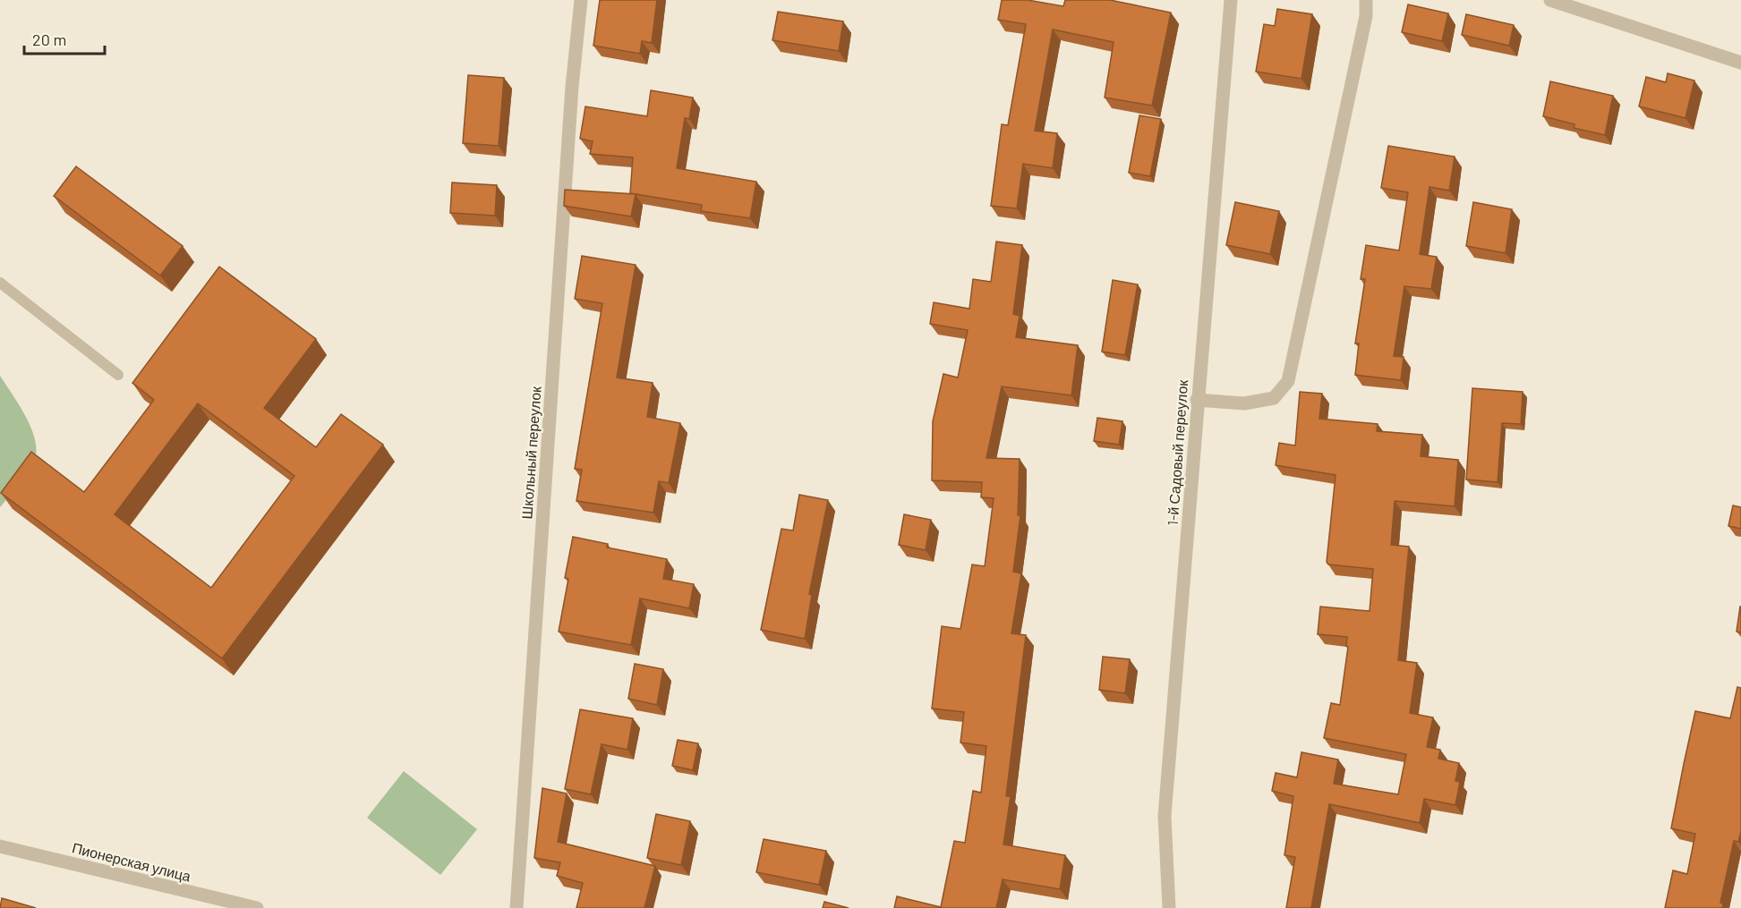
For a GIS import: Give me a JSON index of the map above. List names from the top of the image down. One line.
{"streets":{"street":["Школьный переулок","1-й Садовый переулок","Пионерская улица"]},"scale_bar":"20 m"}
